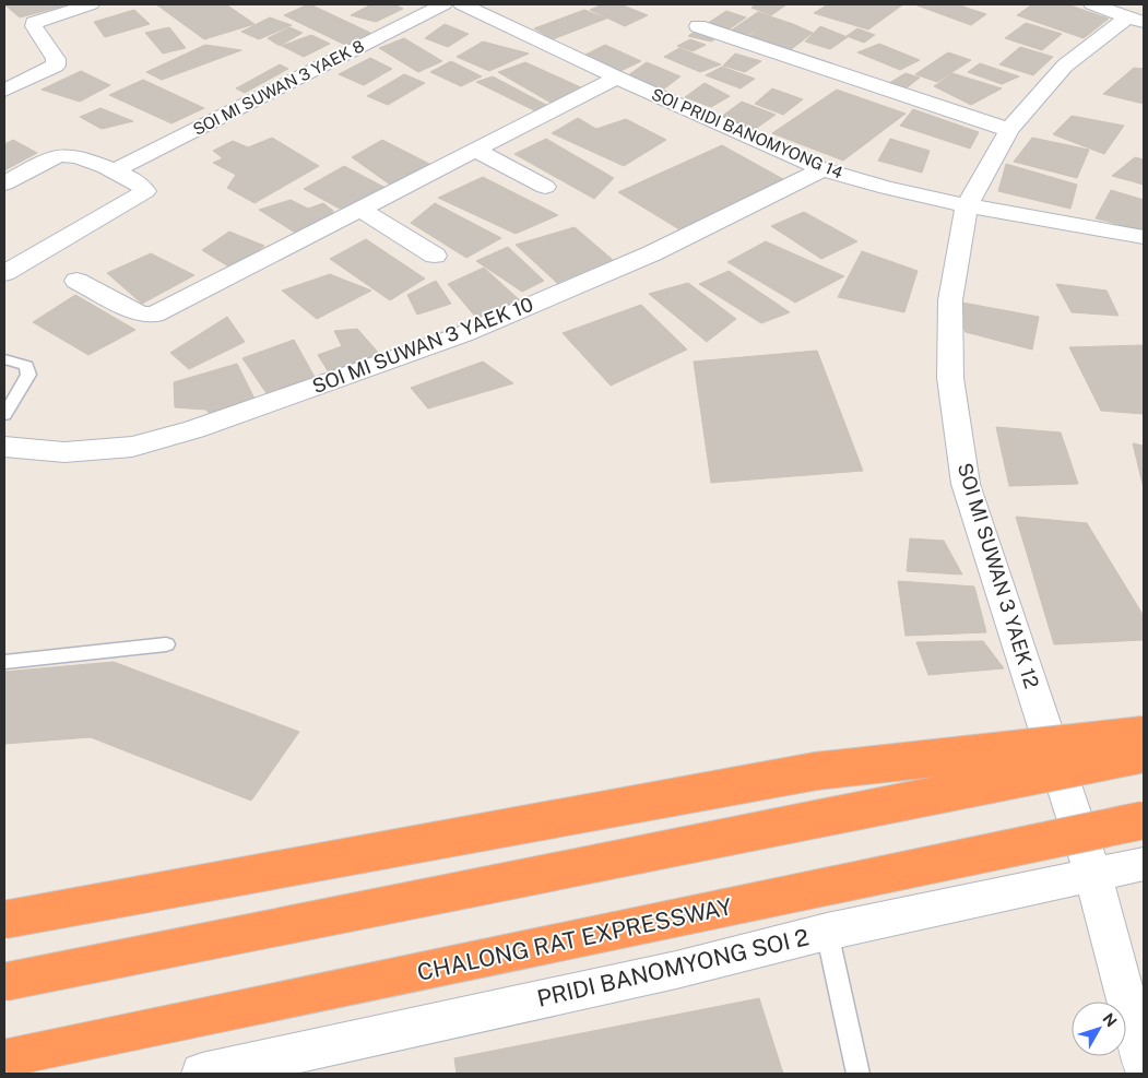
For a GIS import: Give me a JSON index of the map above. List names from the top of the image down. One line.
{"streets":{"highway":["CHALONG RAT EXPRESSWAY"],"street":["SOI MI SUWAN 3 YAEK 8","SOI PRIDI BANOMYONG 14","SOI MI SUWAN 3 YAEK 10","SOI MI SUWAN 3 YAEK 12","PRIDI BANOMYONG SOI 2"]},"crossings":[["SOI PRIDI BANOMYONG 14","SOI MI SUWAN 3 YAEK 10"],["SOI PRIDI BANOMYONG 14","SOI MI SUWAN 3 YAEK 12"],["SOI MI SUWAN 3 YAEK 12","PRIDI BANOMYONG SOI 2"]],"north":"top right"}
